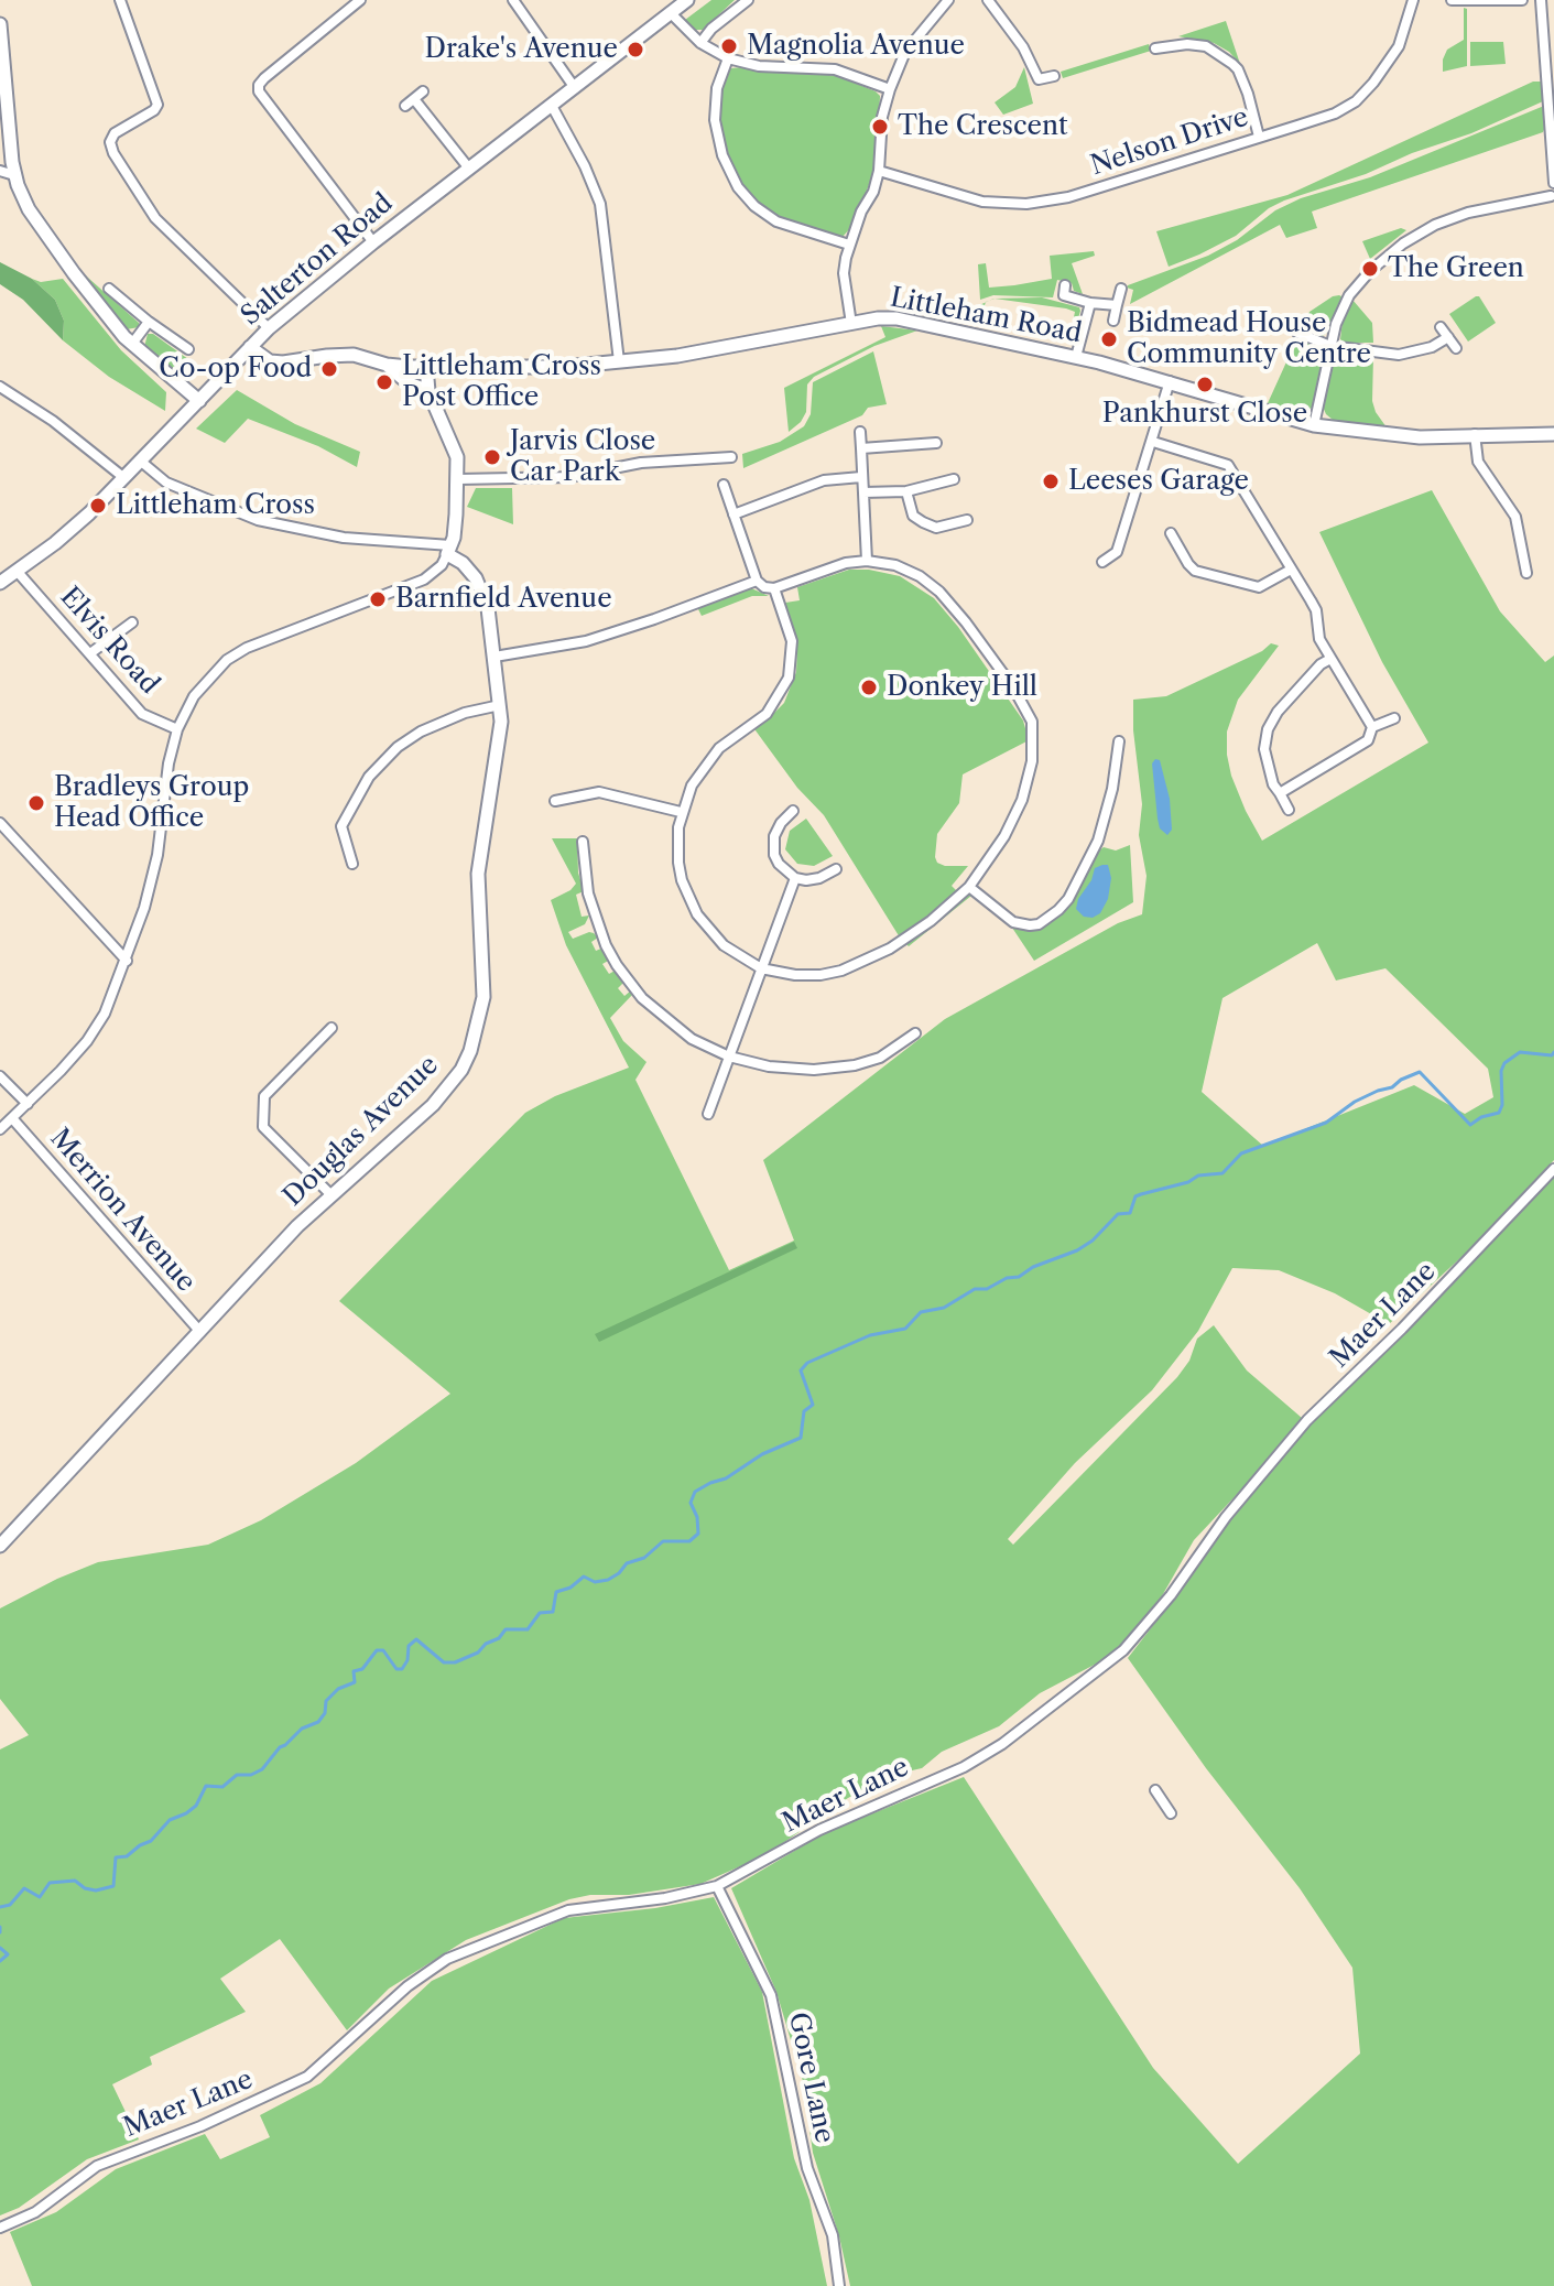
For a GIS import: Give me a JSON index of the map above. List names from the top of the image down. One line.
{"streets":{"street":["Nelson Drive","Salterton Road","Littleham Road","Elvis Road","Douglas Avenue","Merrion Avenue","Maer Lane","Gore Lane"]},"crossings":[["Salterton Road","Littleham Road"],["Salterton Road","Elvis Road"],["Douglas Avenue","Merrion Avenue"],["Maer Lane","Gore Lane"]],"places":["Magnolia Avenue","Drake's Avenue","The Crescent","The Green","Bidmead House Community Centre","Co-op Food","Littleham Cross Post Office","Pankhurst Close","Jarvis Close Car Park","Leeses Garage","Littleham Cross","Barnfield Avenue","Donkey Hill","Bradleys Group Head Office"]}
